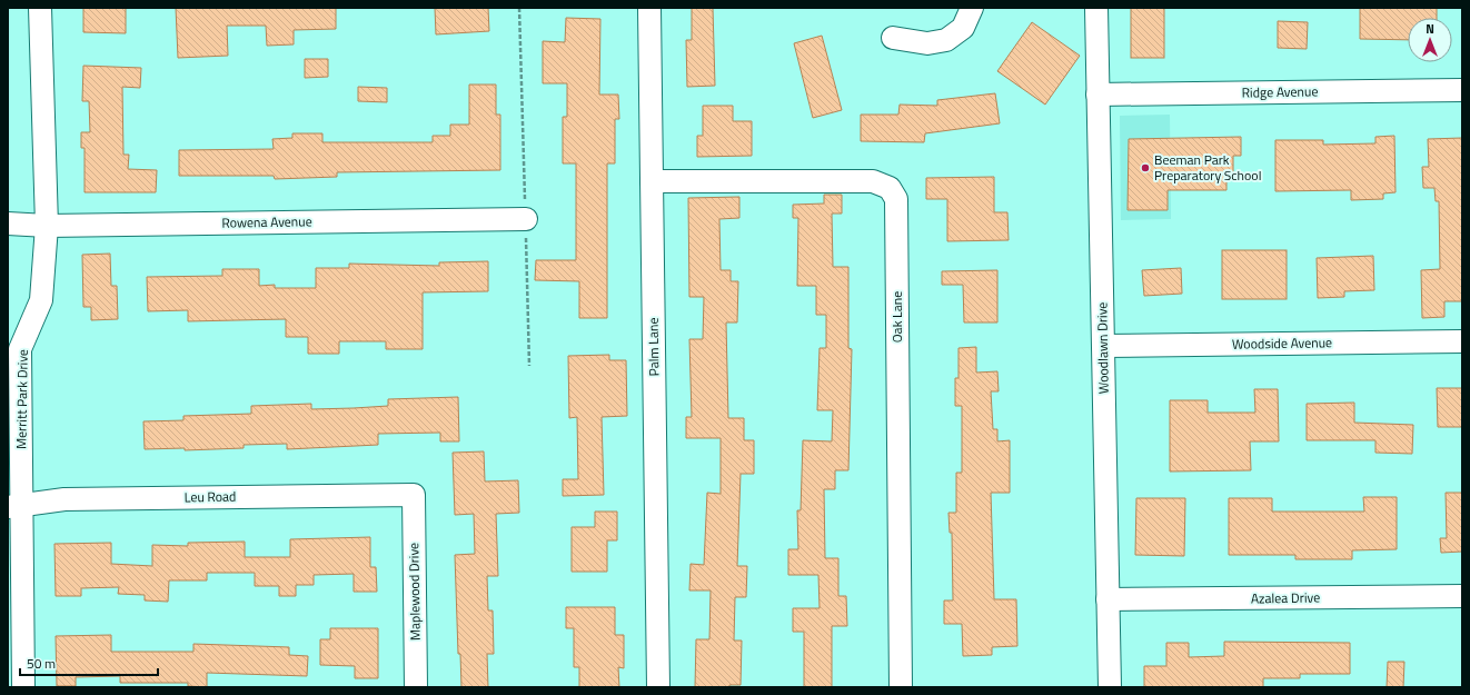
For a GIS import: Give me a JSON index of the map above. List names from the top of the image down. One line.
{"streets":{"street":["Ridge Avenue","Rowena Avenue","Oak Lane","Woodside Avenue","Palm Lane","Woodlawn Drive","Merritt Park Drive","Leu Road","Maplewood Drive","Azalea Drive"]},"crossings":[["Ridge Avenue","Woodlawn Drive"],["Rowena Avenue","Merritt Park Drive"],["Oak Lane","Palm Lane"],["Woodside Avenue","Woodlawn Drive"],["Woodlawn Drive","Azalea Drive"],["Merritt Park Drive","Leu Road"],["Leu Road","Maplewood Drive"]],"places":["Beeman Park Preparatory School"],"scale_bar":"50 m","north":"top"}
